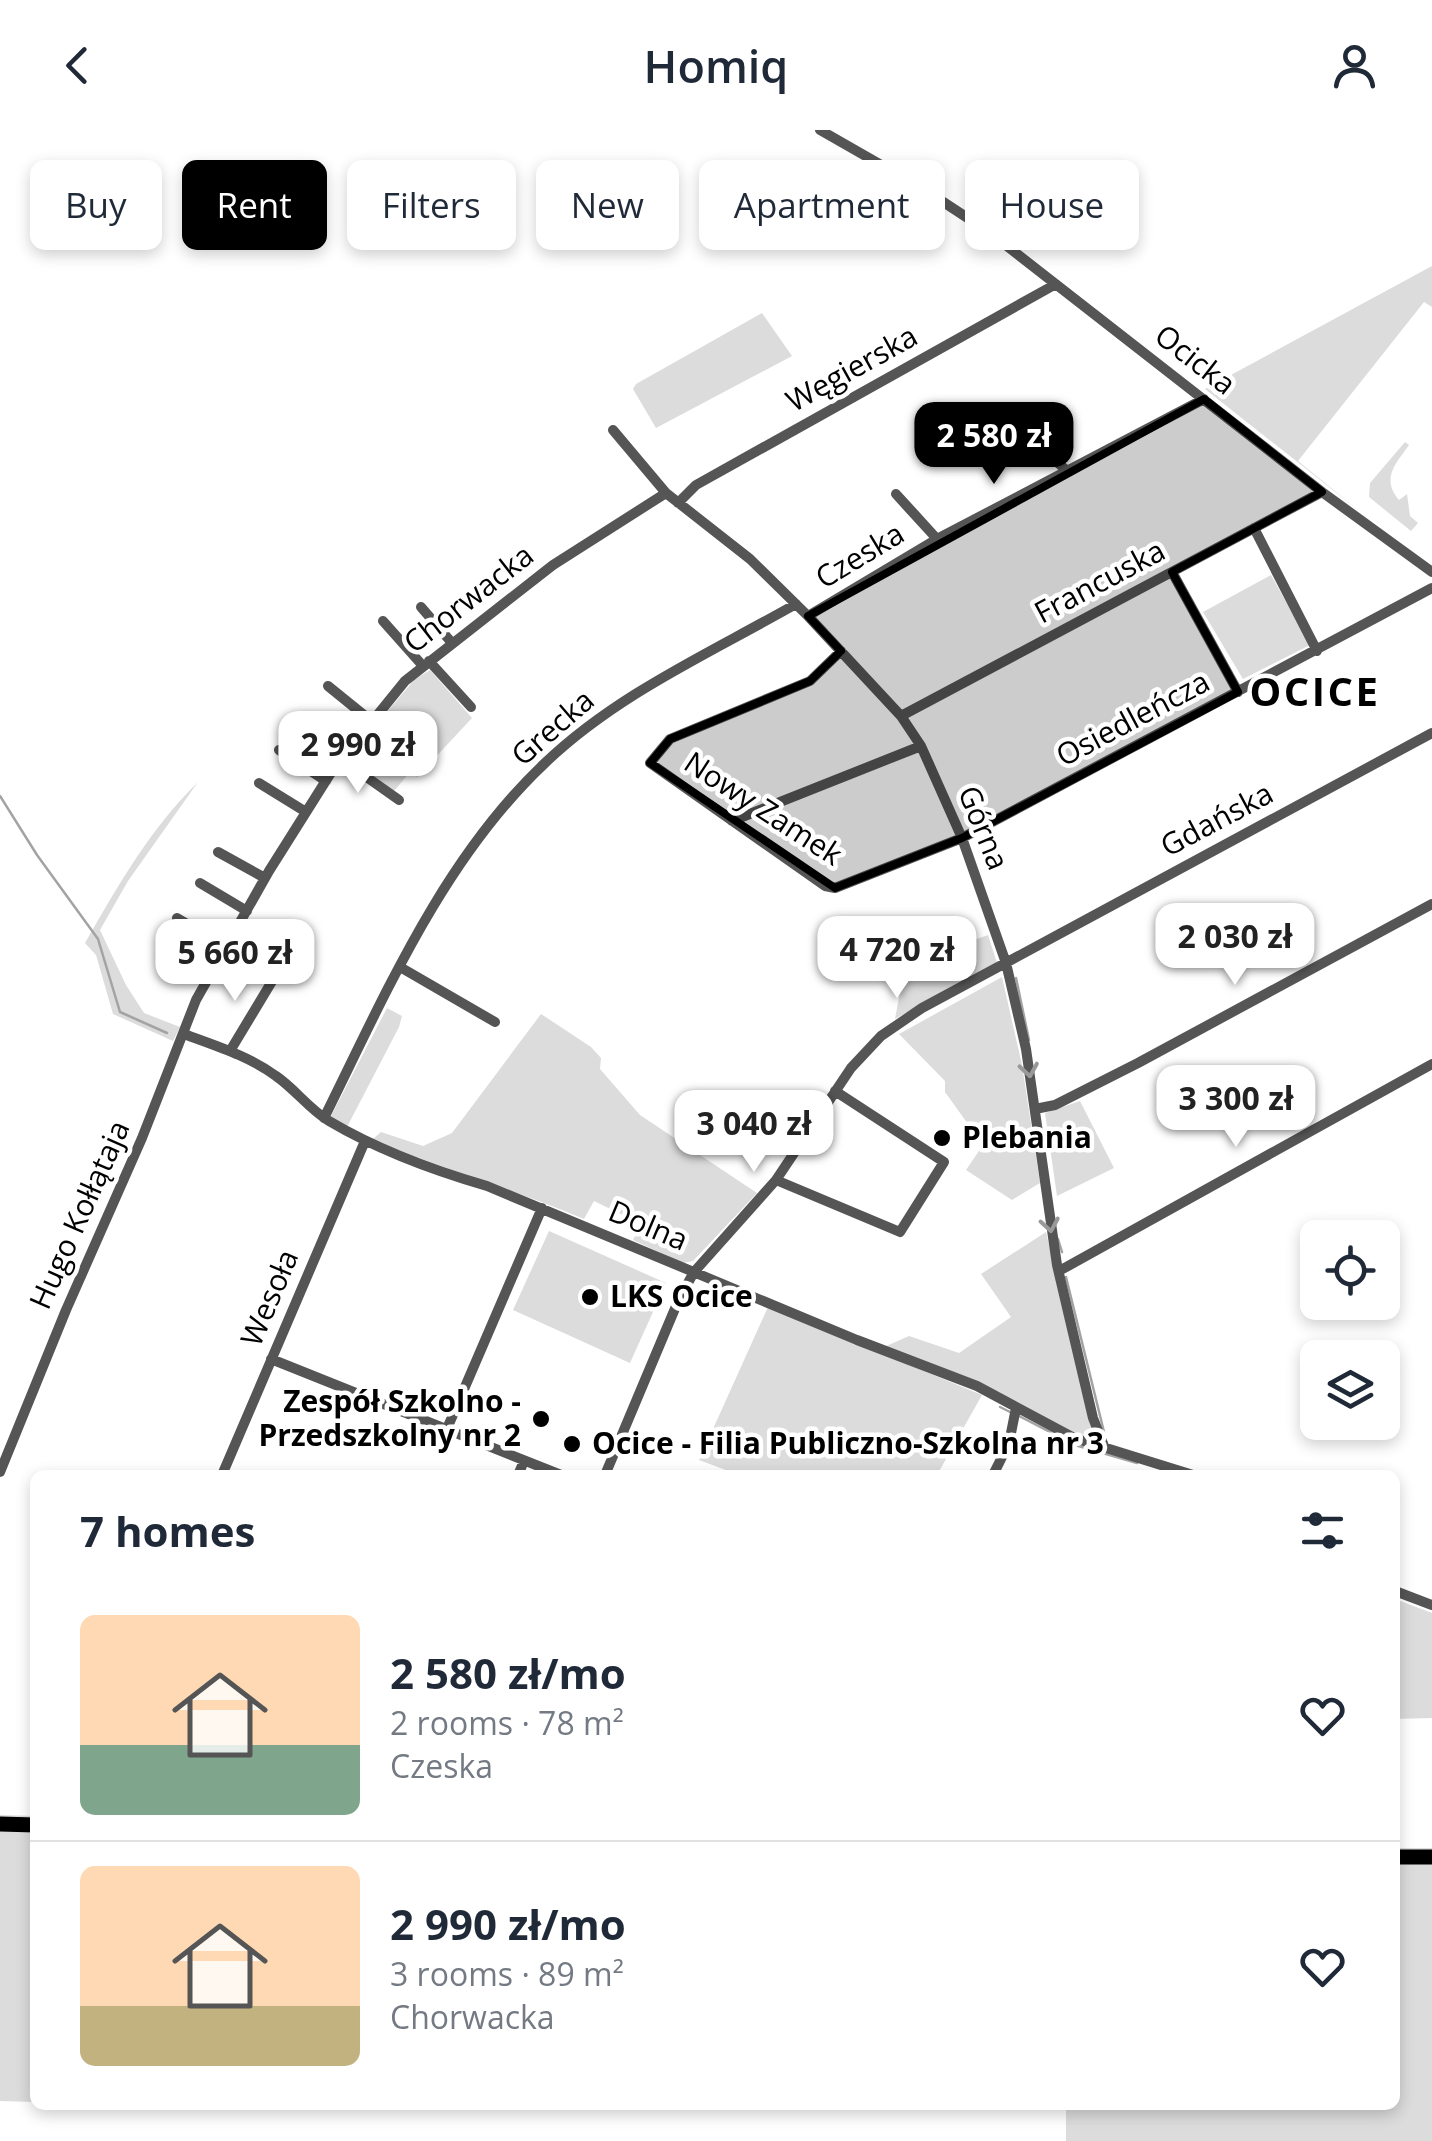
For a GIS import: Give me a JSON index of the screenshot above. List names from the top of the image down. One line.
{"streets":{"street":["Ocicka","Węgierska","Czeska","Francuska","Chorwacka","Osiedleńcza","Grecka","Nowy Zamek","Gdańska","Górna","Hugo Kołłątaja","Dolna","Wesoła"]},"crossings":[["Ocicka","Węgierska"],["Ocicka","Czeska"],["Ocicka","Francuska"],["Węgierska","Górna"],["Czeska","Górna"],["Francuska","Górna"],["Chorwacka","Górna"],["Chorwacka","Hugo Kołłątaja"],["Chorwacka","Dolna"],["Osiedleńcza","Nowy Zamek"],["Osiedleńcza","Górna"],["Grecka","Górna"],["Grecka","Dolna"],["Nowy Zamek","Górna"],["Gdańska","Górna"],["Gdańska","Dolna"],["Górna","Dolna"],["Hugo Kołłątaja","Dolna"],["Dolna","Wesoła"]],"districts":["OCICE"],"places":["Plebania","LKS Ocice","Zespół Szkolno - Przedszkolny nr 2","Ocice - Filia Publiczno-Szkolna nr 3"],"page":{"header":"Homiq","chip":["Buy","Rent","Filters","New","Apartment","House"],"price":["2 580 zł","2 990 zł","2 030 zł","4 720 zł","5 660 zł","3 300 zł","3 040 zł"],"heading":"7 homes","list":[{"name":"2 580 zł/mo","note":"2 rooms · 78 m² · Czeska"},{"name":"2 990 zł/mo","note":"3 rooms · 89 m² · Chorwacka"}]}}
